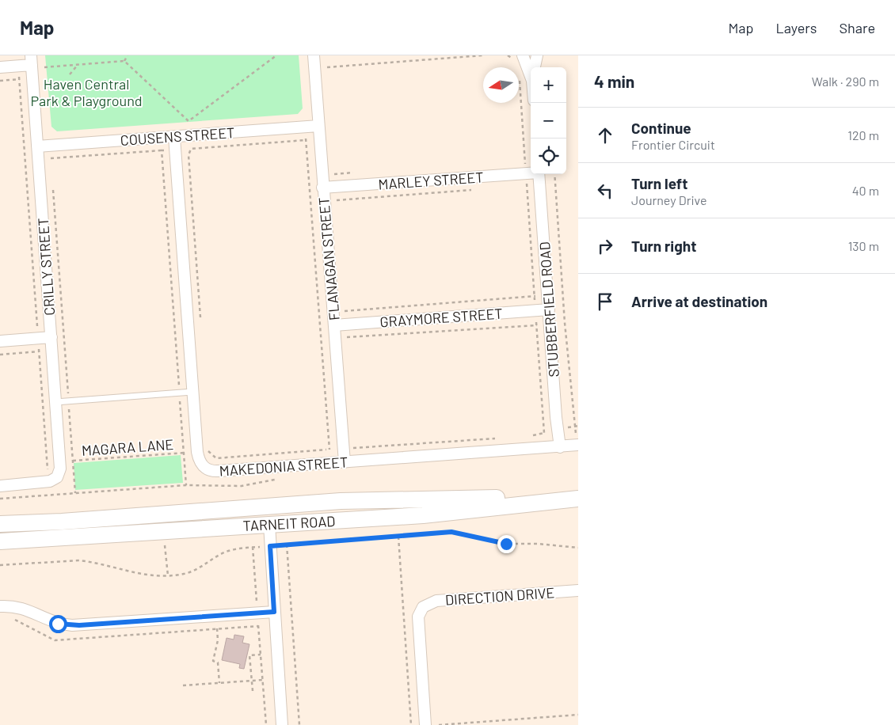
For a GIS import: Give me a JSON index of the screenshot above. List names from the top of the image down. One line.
{"streets":{"street":["COUSENS STREET","MARLEY STREET","FLANAGAN STREET","CRILLY STREET","STUBBERFIELD ROAD","GRAYMORE STREET","MAKEDONIA STREET","TARNEIT ROAD","DIRECTION DRIVE"],"path":["MAGARA LANE"]},"crossings":[["COUSENS STREET","FLANAGAN STREET"],["COUSENS STREET","CRILLY STREET"],["COUSENS STREET","MAKEDONIA STREET"],["MARLEY STREET","FLANAGAN STREET"],["FLANAGAN STREET","GRAYMORE STREET"],["FLANAGAN STREET","MAKEDONIA STREET"],["STUBBERFIELD ROAD","GRAYMORE STREET"],["STUBBERFIELD ROAD","MAKEDONIA STREET"],["MAGARA LANE","MAKEDONIA STREET"]],"parks":["Haven Central Park & Playground"],"north":"left","page":{"header":"Map","nav":["Map","Layers","Share"],"heading":["4 min","Walk · 290 m"],"map_buttons":["+","−"],"list":[["Continue","Frontier Circuit","120 m"],["Turn left","Journey Drive","40 m"],["Turn right","130 m"],"Arrive at destination"]}}
